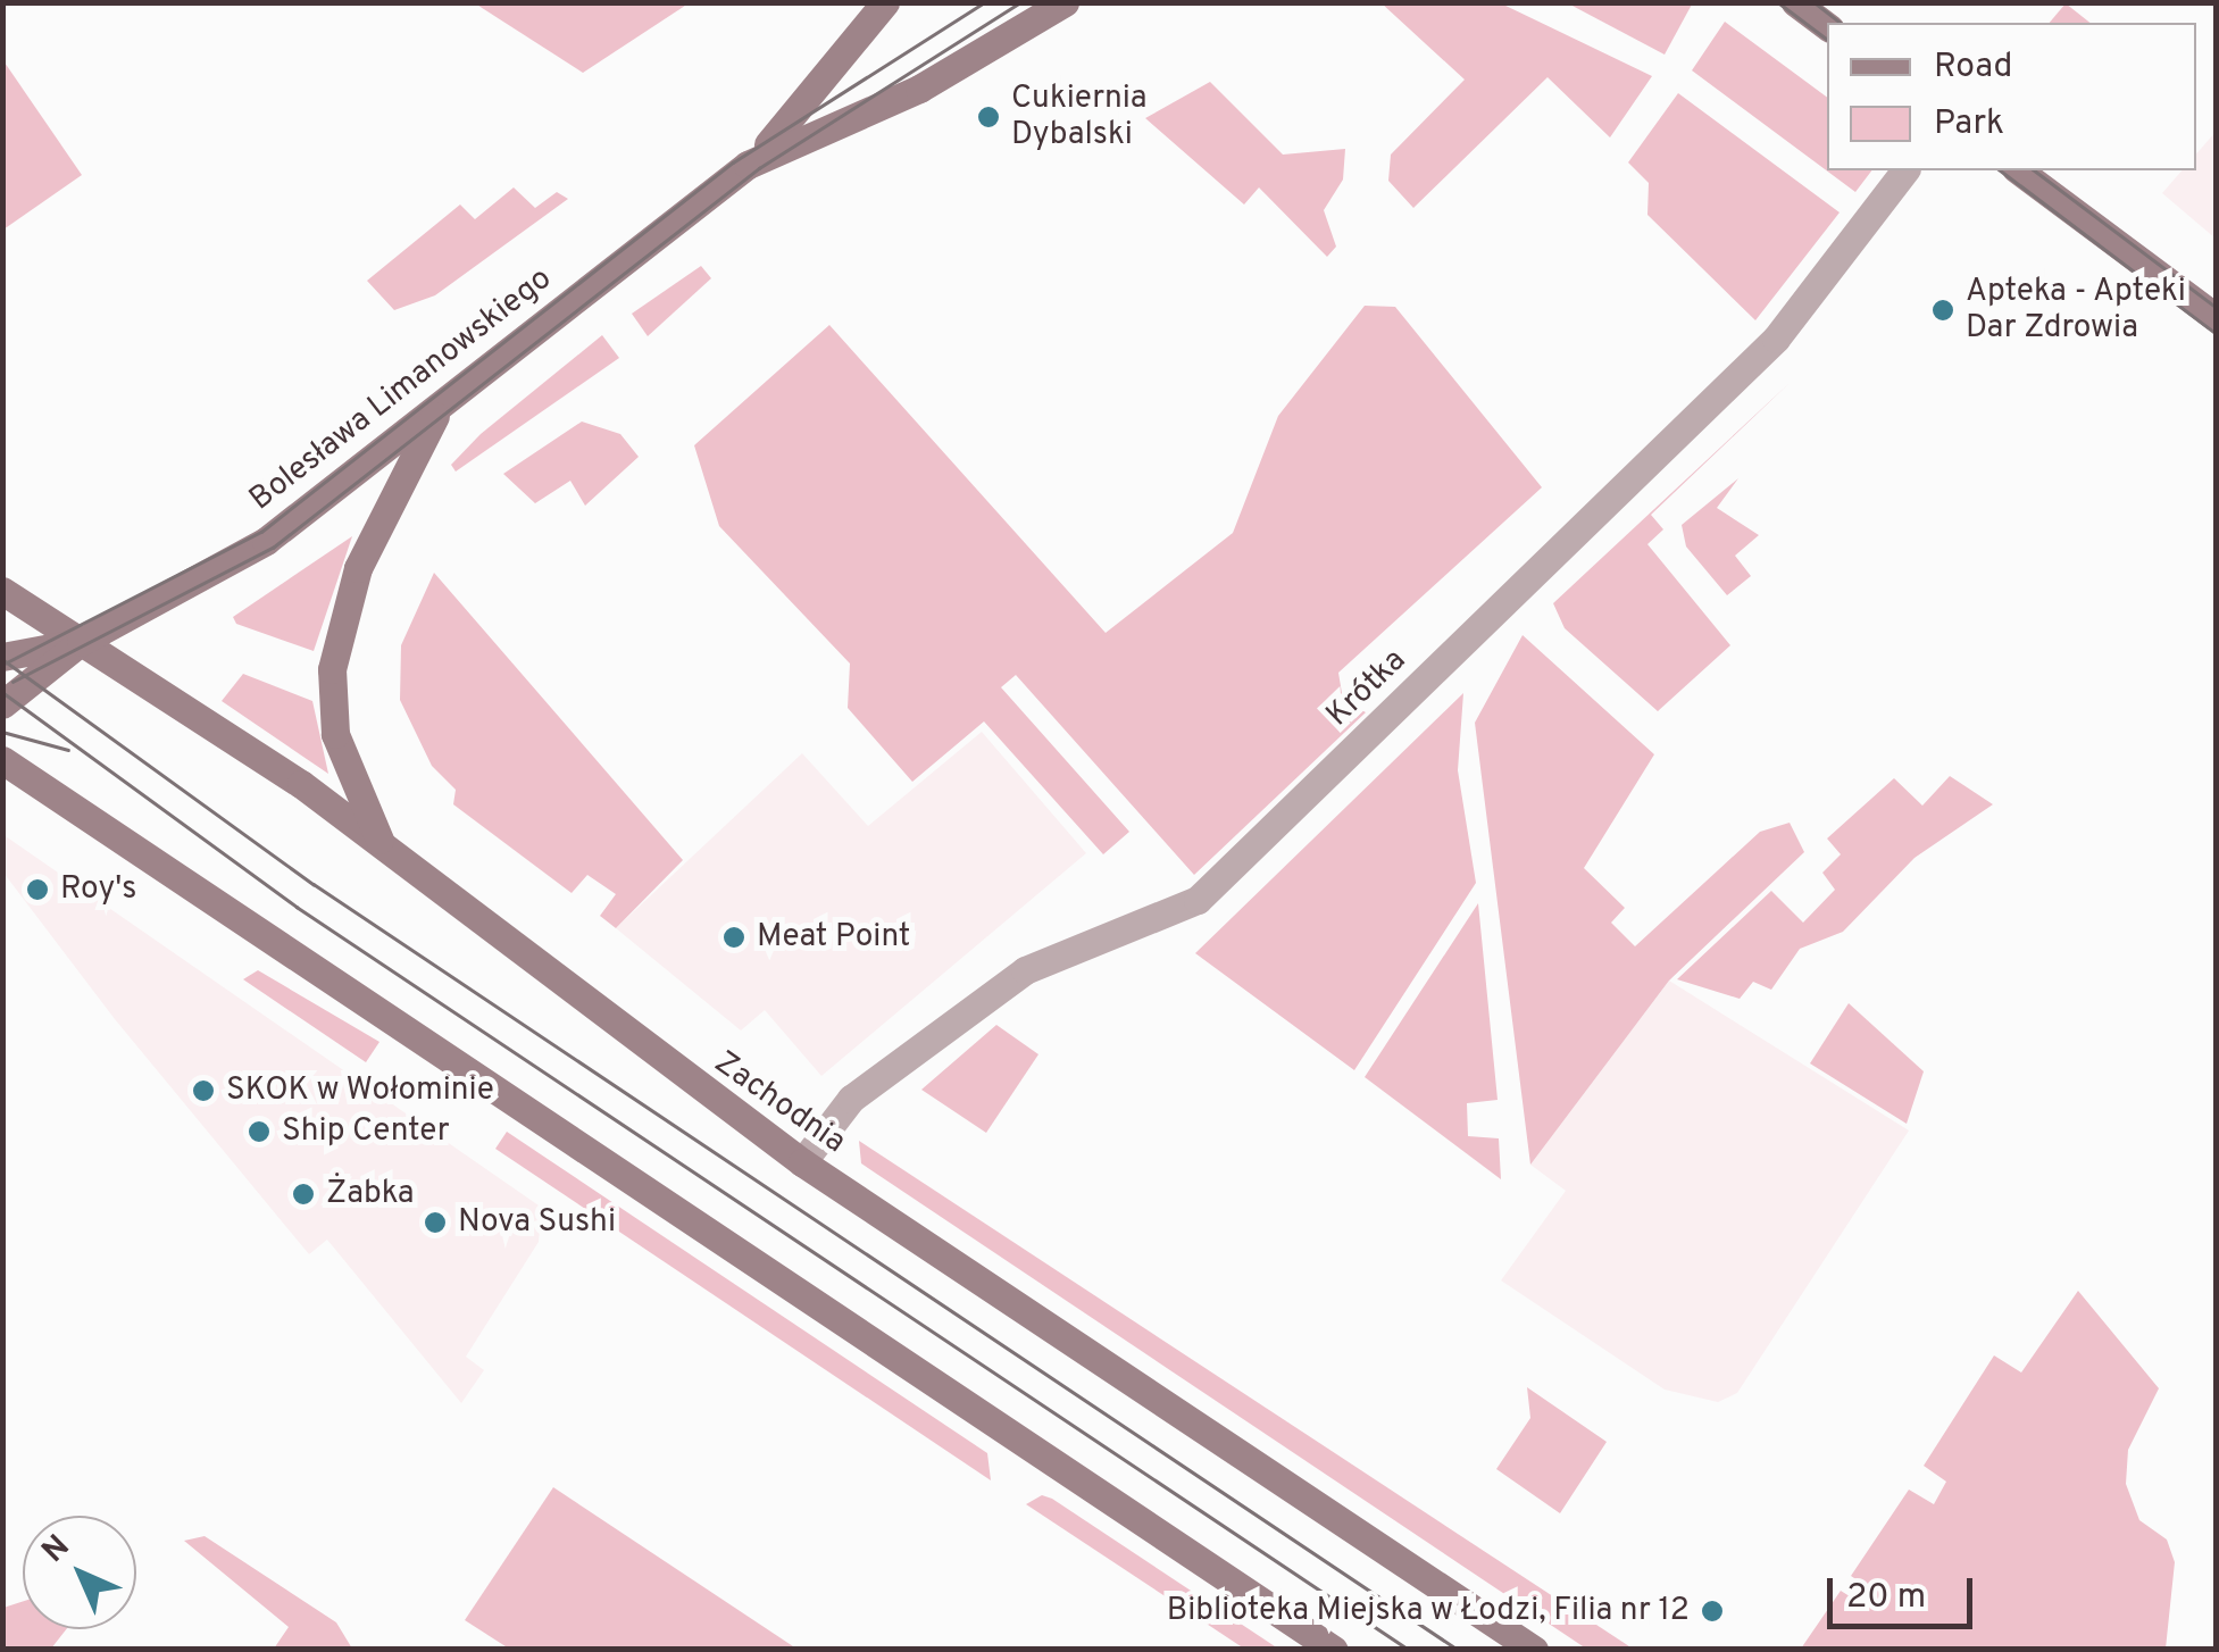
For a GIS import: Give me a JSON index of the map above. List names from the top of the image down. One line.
{"streets":{"main road":["Bolesława Limanowskiego","Zachodnia"],"street":["Krótka"]},"crossings":[["Bolesława Limanowskiego","Zachodnia"],["Krótka","Zachodnia"]],"places":["Cukiernia Dybalski","Apteka - Apteki Dar Zdrowia","Roy's","Meat Point","SKOK w Wołominie","Ship Center","Żabka","Nova Sushi","Biblioteka Miejska w Łodzi, Filia nr 12"],"legend":["Road","Park"],"scale_bar":"20 m","north":"top left"}
